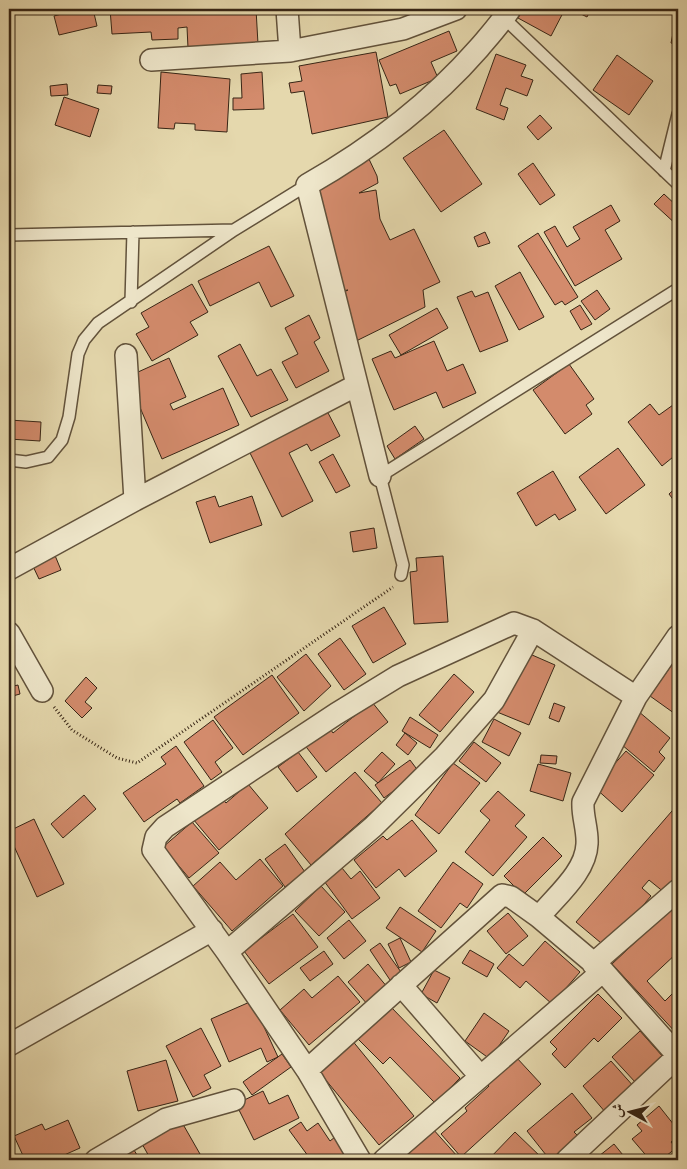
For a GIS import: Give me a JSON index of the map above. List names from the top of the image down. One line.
{"north":"left"}
